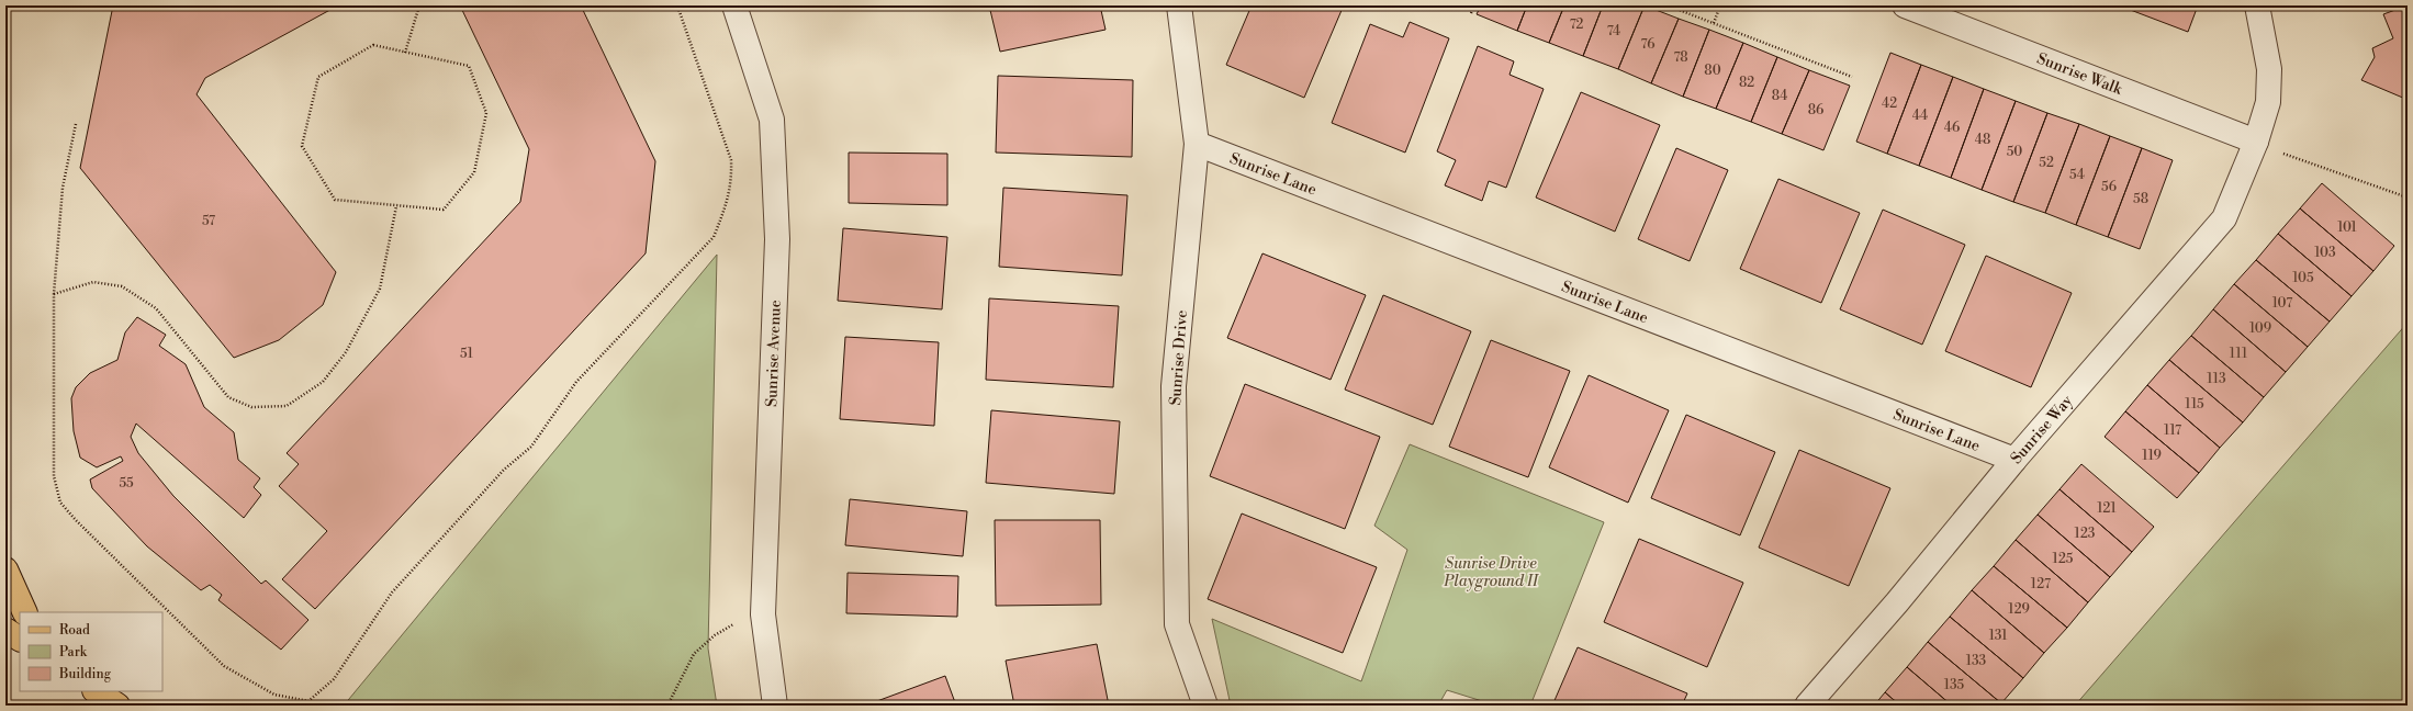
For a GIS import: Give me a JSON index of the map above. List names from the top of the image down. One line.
{"streets":{"street":["Sunrise Walk","Sunrise Lane","Sunrise Avenue","Sunrise Drive","Sunrise Way"]},"crossings":[["Sunrise Walk","Sunrise Way"],["Sunrise Lane","Sunrise Drive"],["Sunrise Lane","Sunrise Way"]],"parks":["Sunrise Drive Playground II"],"house_numbers":["72","74","76","78","80","82","84","42","86","44","46","48","50","52","54","56","58","57","101","103","105","107","109","51","111","113","115","117","119","55","121","123","125","127","129","131","133","135"],"legend":["Road","Park","Building"]}
